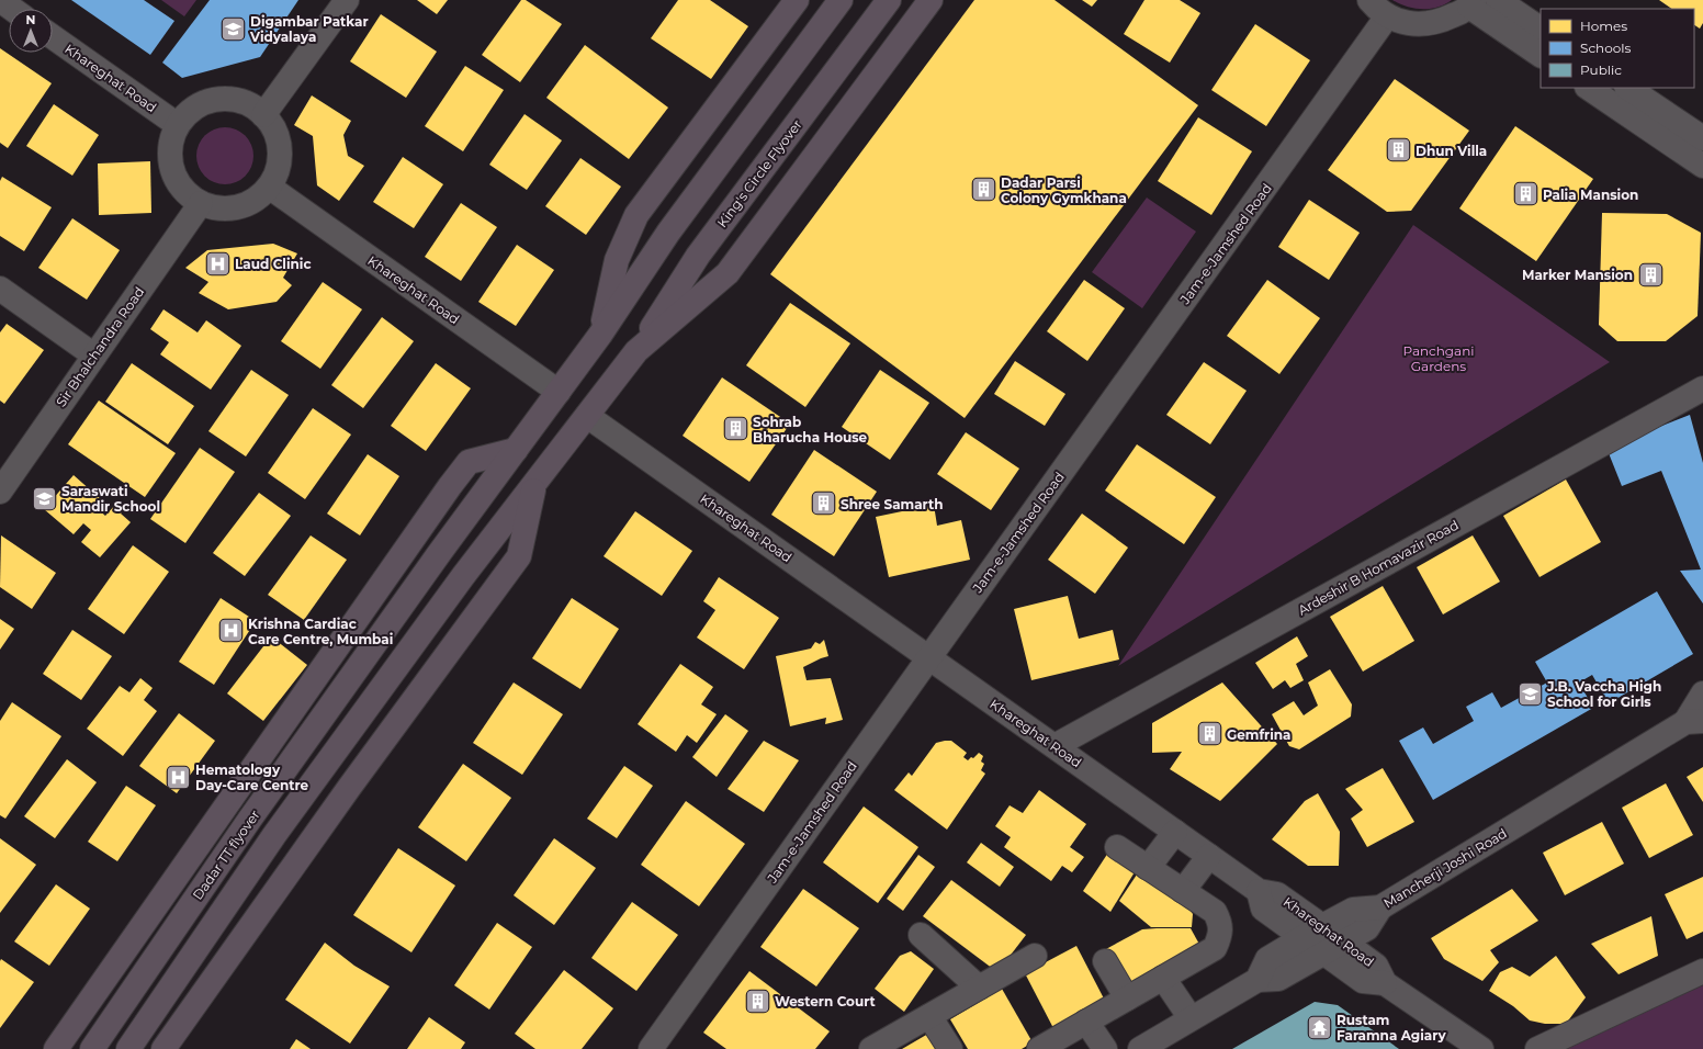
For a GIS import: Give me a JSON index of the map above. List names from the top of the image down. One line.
{"streets":{"highway":["King's Circle Flyover","Dadar TT flyover"],"street":["Khareghat Road","Jam-e-Jamshed Road","Sir Bhalchandra Road","Ardeshir B Homavazir Road","Mancherji Joshi Road"]},"crossings":[["Khareghat Road","Jam-e-Jamshed Road"],["Khareghat Road","Sir Bhalchandra Road"],["Khareghat Road","Ardeshir B Homavazir Road"],["Khareghat Road","Dadar TT flyover"],["Khareghat Road","Mancherji Joshi Road"]],"parks":["Panchgani Gardens"],"places":{"school or university":["Digambar Patkar Vidyalaya","Saraswati Mandir School","J.B. Vaccha High School for Girls"],"building":["Dhun Villa","Dadar Parsi Colony Gymkhana","Palia Mansion","Marker Mansion","Sohrab Bharucha House","Shree Samarth","Gemfrina","Western Court"],"hospital":["Laud Clinic","Krishna Cardiac Care Centre, Mumbai","Hematology Day-Care Centre"],"temple":["Rustam Faramna Agiary"]},"legend":["Homes","Schools","Public"],"north":"top"}
